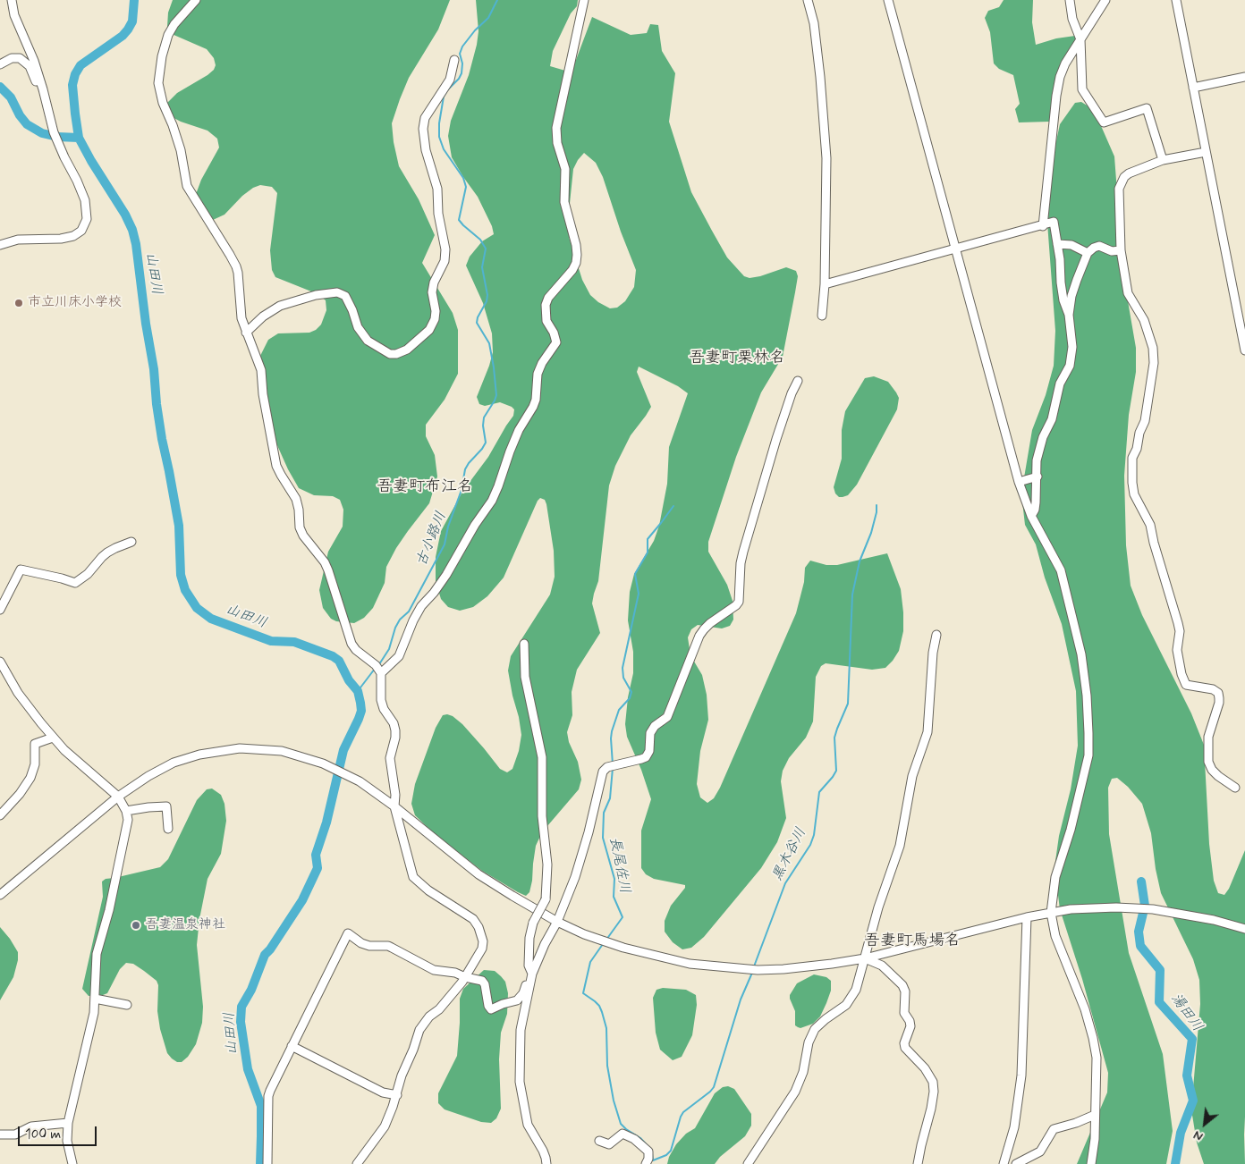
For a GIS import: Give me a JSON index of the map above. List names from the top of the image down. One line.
{"districts":["吾妻町栗林名","吾妻町布江名","吾妻町馬場名"],"water":["山田川","古小路川","黒木谷川","長尾佐川","湯田川"],"places":["市立川床小学校","吾妻温泉神社"],"scale_bar":"100 m","north":"bottom left"}
